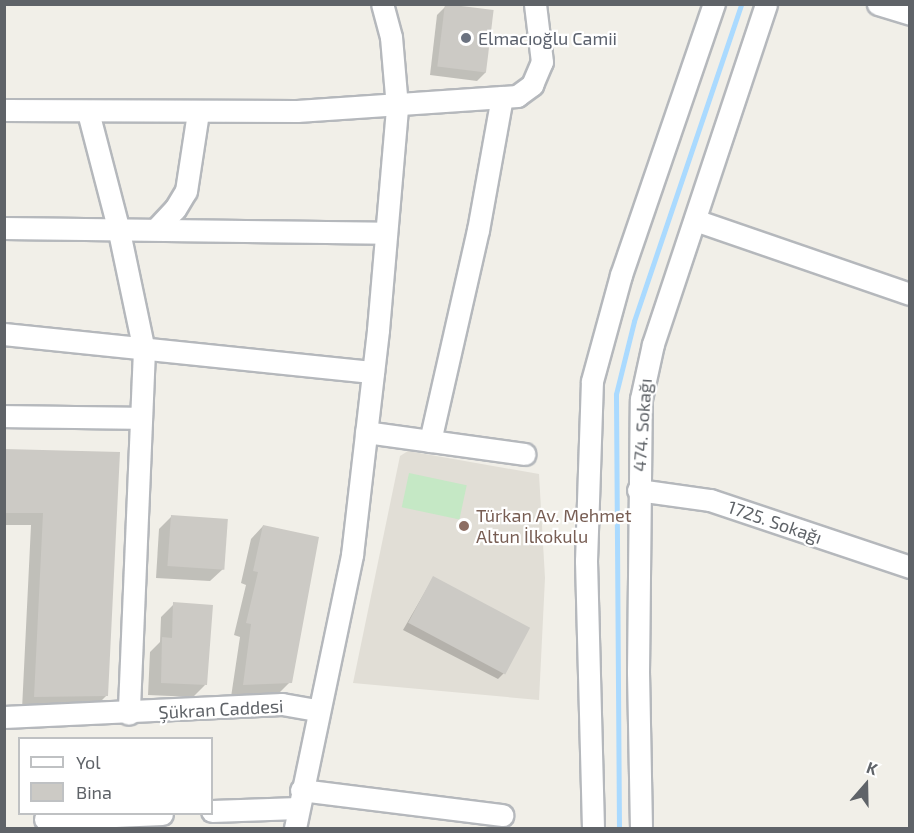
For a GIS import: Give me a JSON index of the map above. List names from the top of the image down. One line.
{"streets":{"street":["474. Sokağı","1725. Sokağı","Şükran Caddesi"]},"crossings":[["474. Sokağı","1725. Sokağı"]],"places":["Elmacıoğlu Camii","Türkan Av. Mehmet Altun İlkokulu"],"legend":["Yol","Bina"],"north":"top"}
